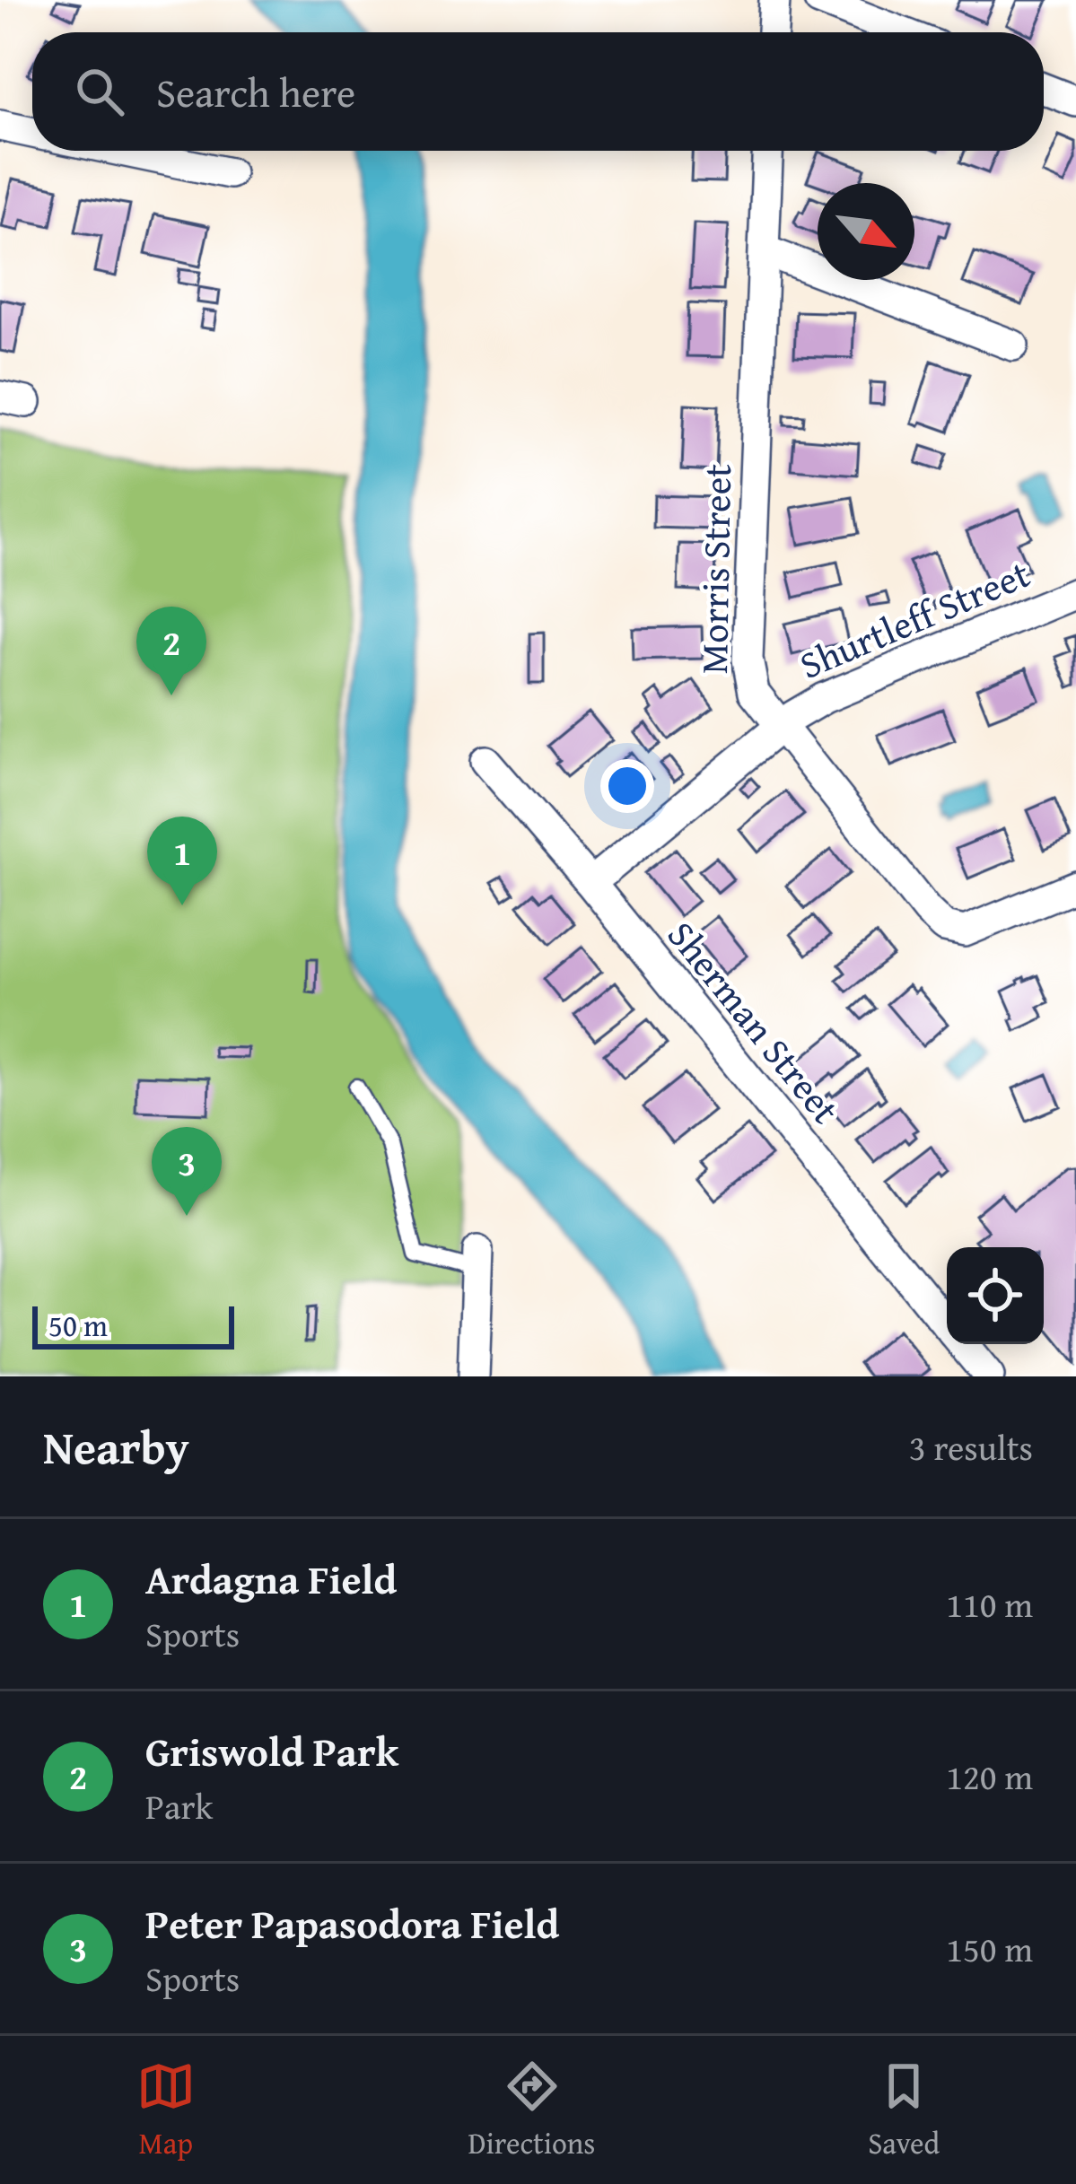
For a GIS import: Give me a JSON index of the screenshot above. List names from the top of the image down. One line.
{"streets":{"street":["Morris Street","Shurtleff Street","Sherman Street"]},"crossings":[["Morris Street","Shurtleff Street"],["Shurtleff Street","Sherman Street"]],"scale_bar":"50 m","north":"bottom right","page":{"search":"Search here","pins":["2","1","3"],"scale":"50 m","heading":["Nearby","3 results"],"list":[{"mark":"1","name":"Ardagna Field","note":"Sports","value":"110 m"},{"mark":"2","name":"Griswold Park","note":"Park","value":"120 m"},{"mark":"3","name":"Peter Papasodora Field","note":"Sports","value":"150 m"}],"nav":["Map","Directions","Saved"]}}
